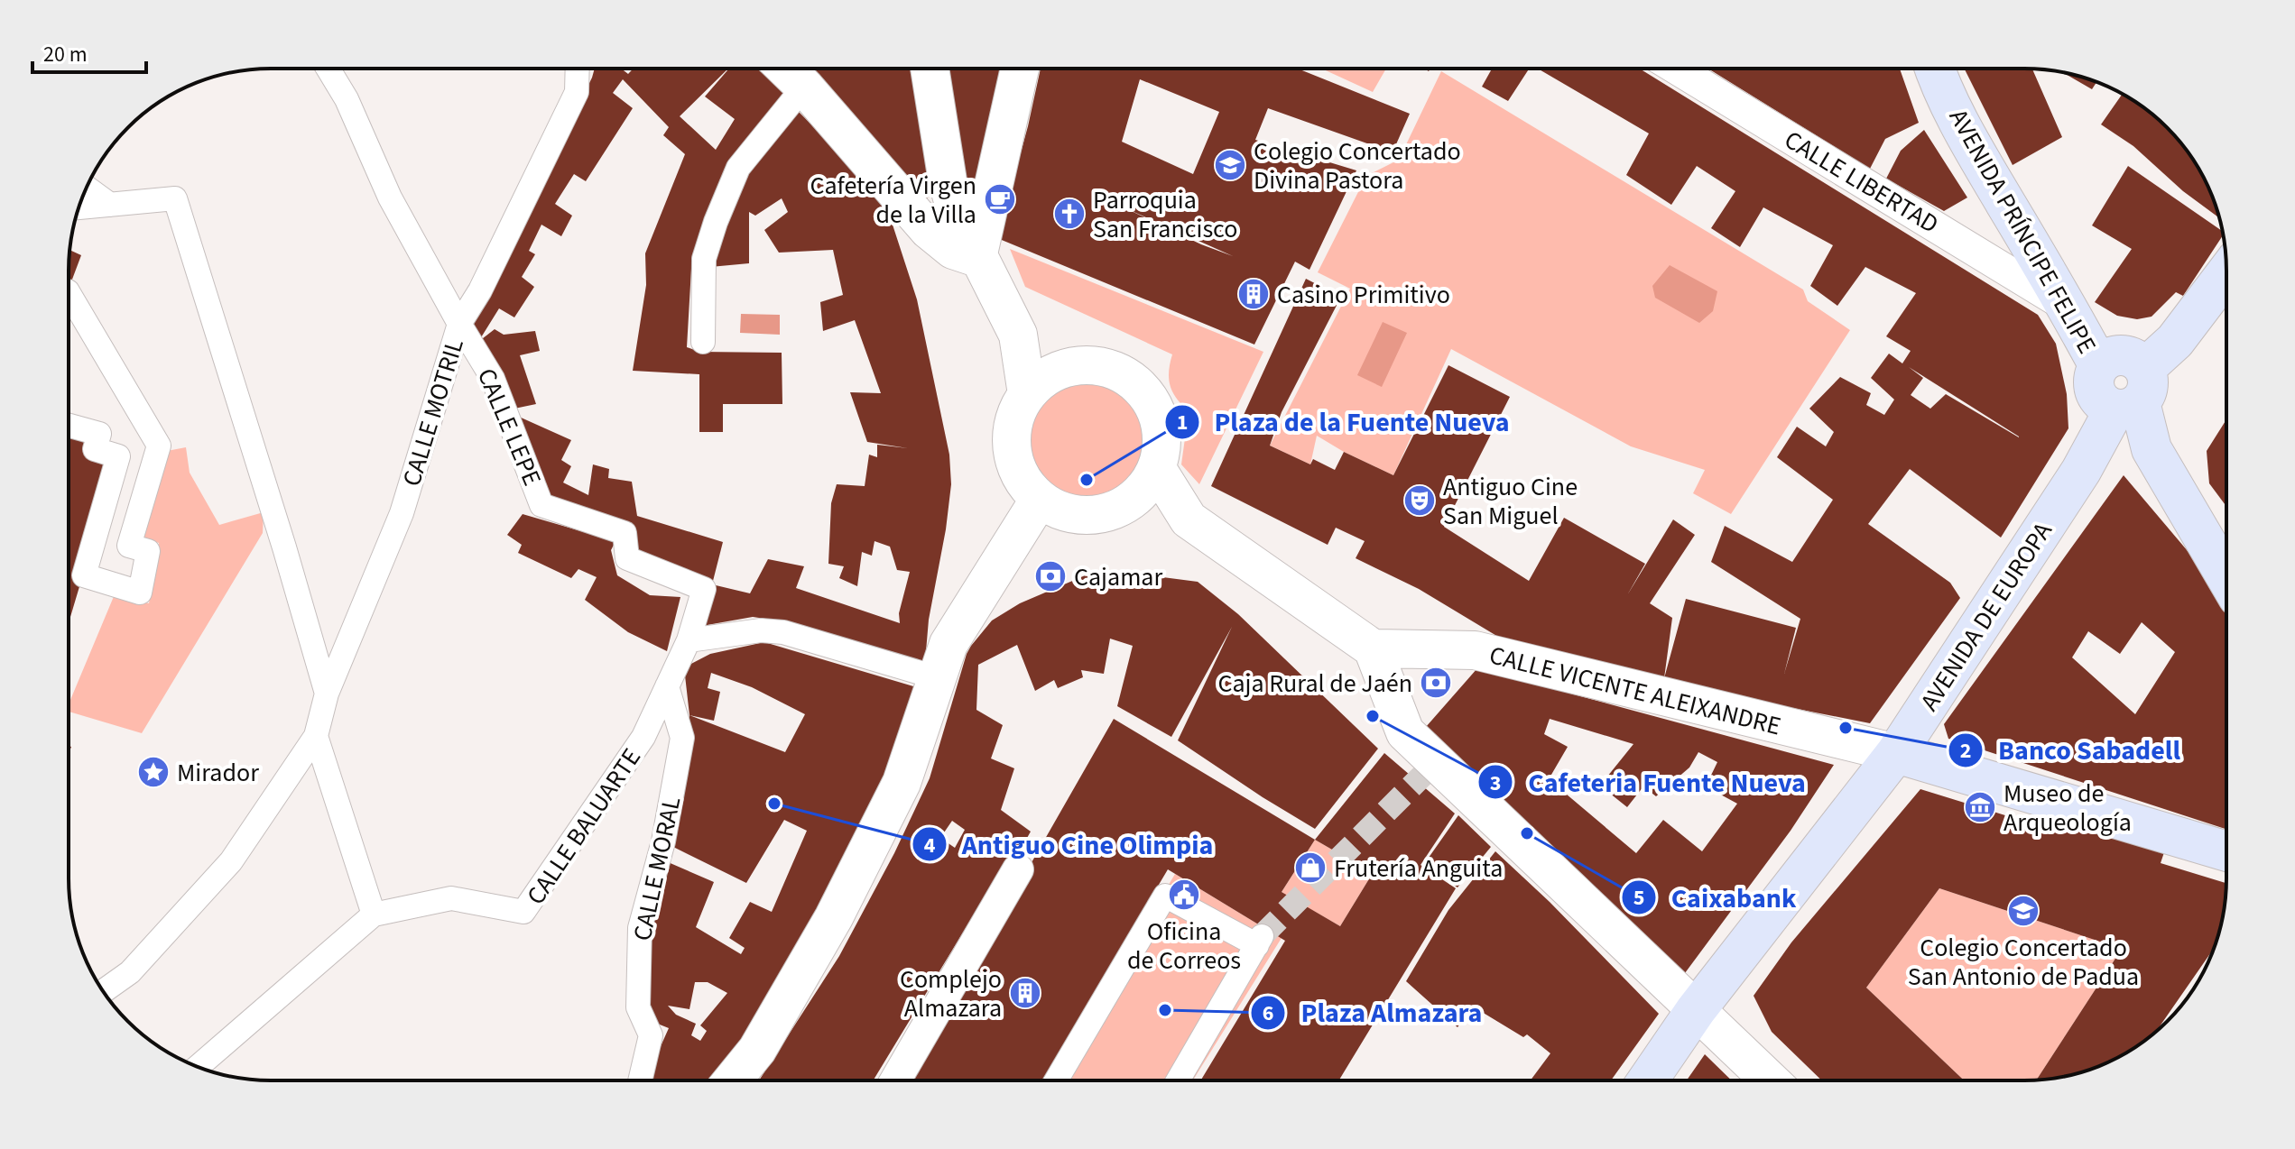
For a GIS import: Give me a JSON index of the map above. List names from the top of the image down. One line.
{"streets":{"main road":["AVENIDA PRÍNCIPE FELIPE","AVENIDA DE EUROPA"],"street":["CALLE LIBERTAD","CALLE MOTRIL","CALLE LEPE","CALLE VICENTE ALEIXANDRE","CALLE BALUARTE","CALLE MORAL"]},"crossings":[["CALLE LIBERTAD","AVENIDA PRÍNCIPE FELIPE"],["AVENIDA PRÍNCIPE FELIPE","AVENIDA DE EUROPA"],["CALLE MOTRIL","CALLE LEPE"],["CALLE LEPE","CALLE BALUARTE"],["AVENIDA DE EUROPA","CALLE VICENTE ALEIXANDRE"],["CALLE BALUARTE","CALLE MORAL"]],"places":{"school or university":["Colegio Concertado Divina Pastora","Colegio Concertado San Antonio de Padua"],"cafe":["Cafetería Virgen de la Villa"],"church":["Parroquia San Francisco"],"building":["Casino Primitivo","Complejo Almazara"],"other":["Plaza de la Fuente Nueva","Cafeteria Fuente Nueva","Banco Sabadell","Antiguo Cine Olimpia","Caixabank","Plaza Almazara"],"theatre":["Antiguo Cine San Miguel"],"bank":["Cajamar","Caja Rural de Jaén"],"place":["Mirador"],"museum":["Museo de Arqueología"],"shop":["Frutería Anguita"],"public building":["Oficina de Correos"]},"scale_bar":"20 m"}
